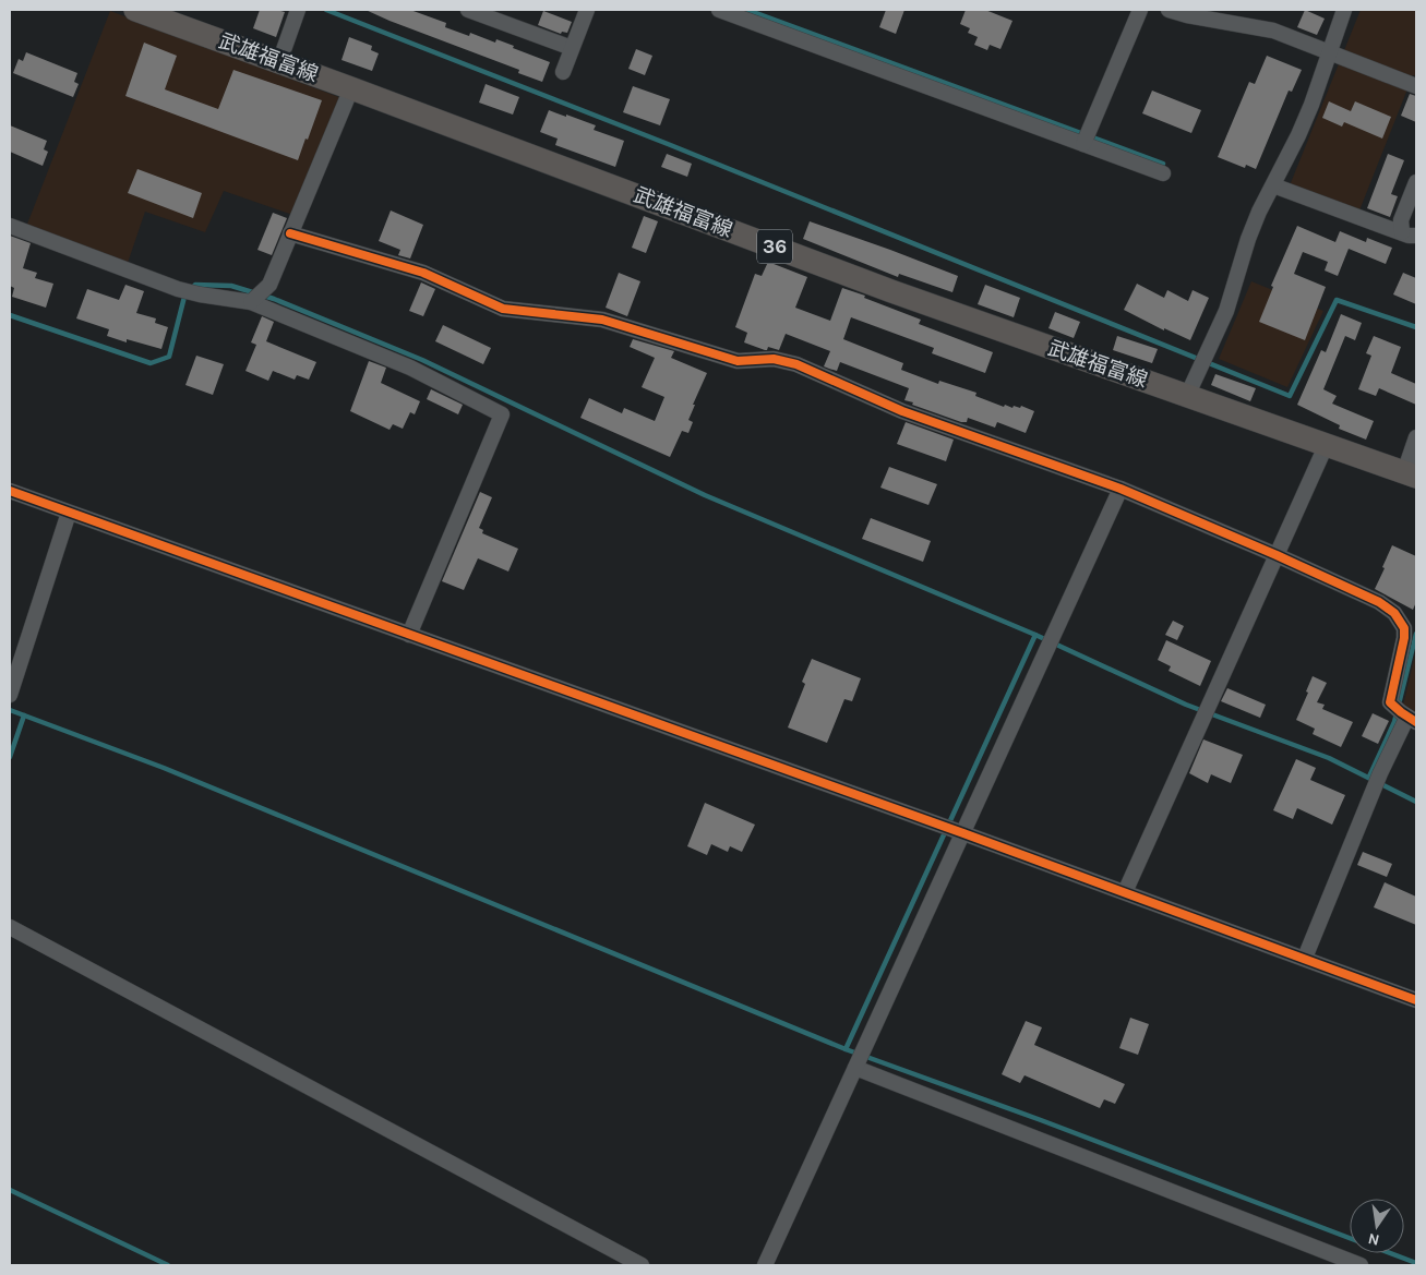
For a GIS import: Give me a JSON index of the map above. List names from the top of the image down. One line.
{"streets":{"main road":["武雄福富線","36"]},"north":"bottom"}
